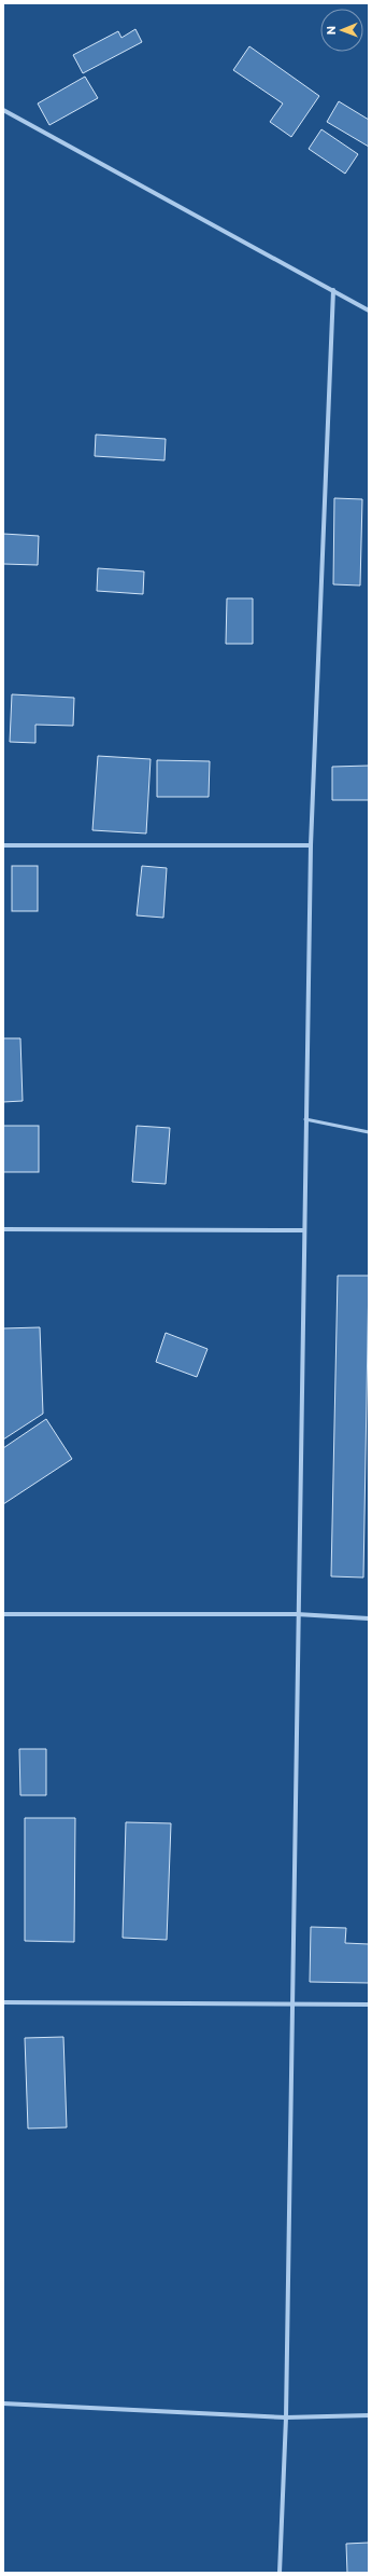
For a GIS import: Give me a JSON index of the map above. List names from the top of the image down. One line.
{"north":"left"}
